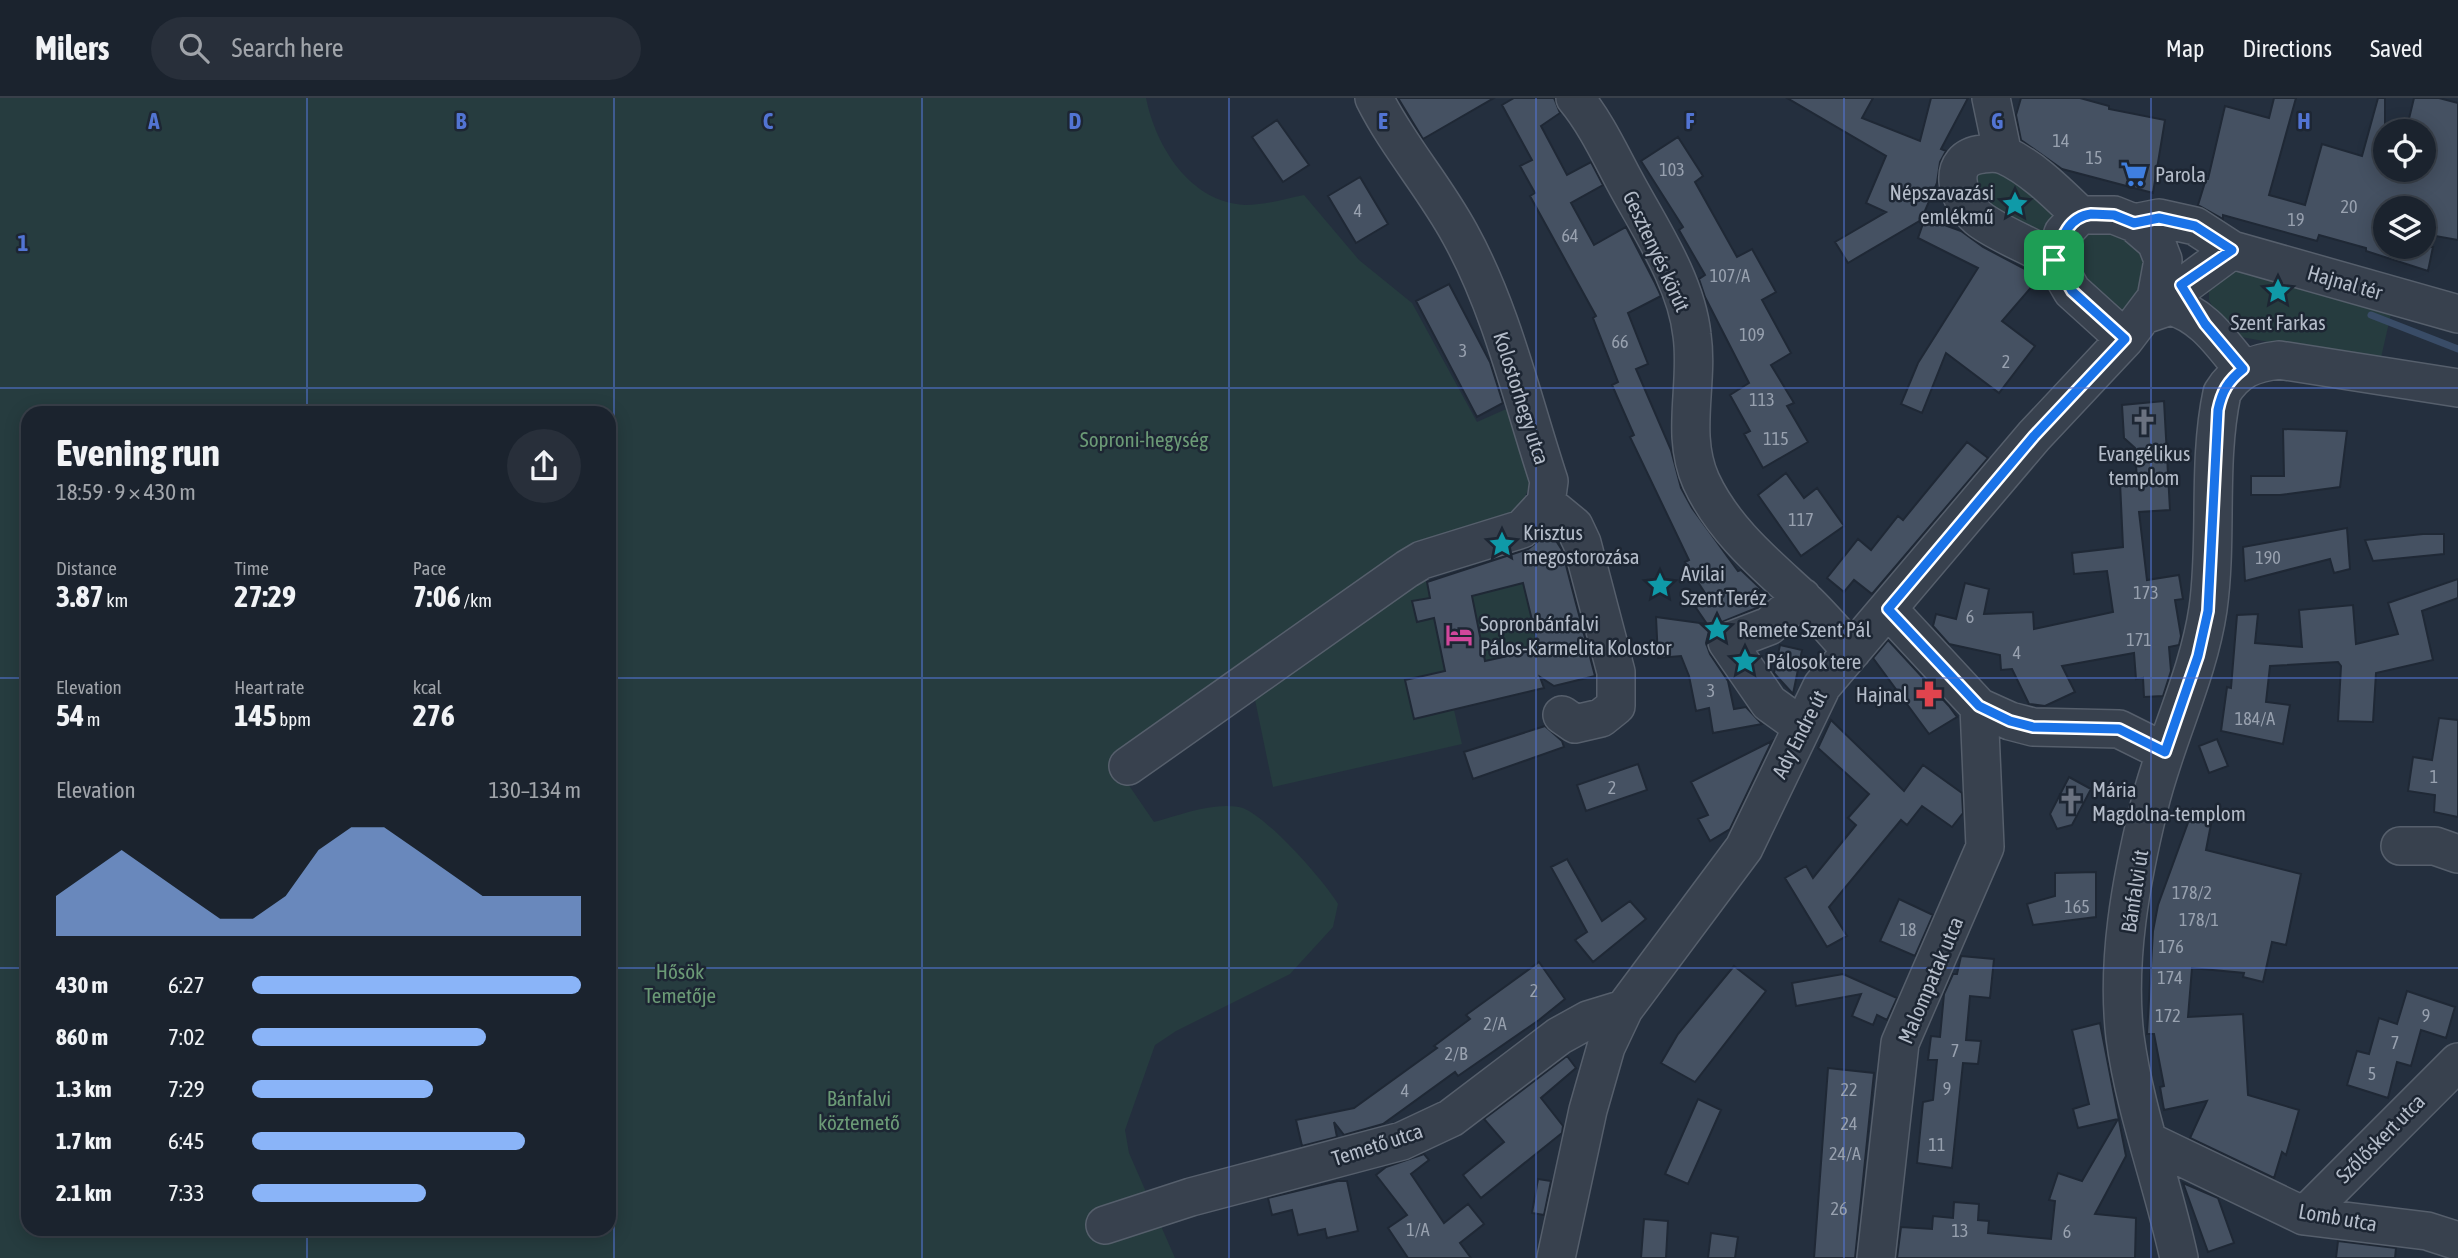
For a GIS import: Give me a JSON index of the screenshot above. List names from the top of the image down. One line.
{"streets":{"street":["Gesztenyés körút","Hajnal tér","Kolostorhegy utca","Ady Endre út","Bánfalvi út","Malompatak utca","Szőlőskert utca","Temető utca","Lomb utca"]},"crossings":[["Gesztenyés körút","Ady Endre út"],["Ady Endre út","Temető utca"],["Bánfalvi út","Lomb utca"],["Szőlőskert utca","Lomb utca"]],"parks":["Soproni-hegység","Hősök Temetője","Bánfalvi köztemető"],"places":{"supermarket":["Parola"],"place":["Népszavazási emlékmű","Szent Farkas","Krisztus megostorozása","Avilai Szent Teréz","Remete Szent Pál","Pálosok tere"],"church":["Evangélikus templom","Mária Magdolna-templom"],"hotel":["Sopronbánfalvi Pálos-Karmelita Kolostor"],"pharmacy":["Hajnal"]},"house_numbers":["14","15","103","20","4","19","64","107/A","109","66","3","2","113","115","117","190","173","6","171","4","3","184/A","1","2","178/2","165","178/1","18","176","174","2","172","9","2/A","7","7","2/B","5","9","22","4","24","11","24/A","26","1/A","13","6"],"page":{"header":"Milers","search":"Search here","nav":["Map","Directions","Saved"],"heading":["Evening run","18:59 · 9 × 430 m"],"stats":[["Distance","3.87 km"],["Time","27:29"],["Pace","7:06 /km"],["Elevation","54 m"],["Heart rate","145 bpm"],["kcal","276"]],"chart":["Elevation","130–134 m"],"list":[{"name":"430 m","note":"6:27"},{"name":"860 m","note":"7:02"},{"name":"1.3 km","note":"7:29"},{"name":"1.7 km","note":"6:45"},{"name":"2.1 km","note":"7:33"}]},"grid":{"columns":["A","B","C","D","E","F","G","H"],"rows":["1"]}}
